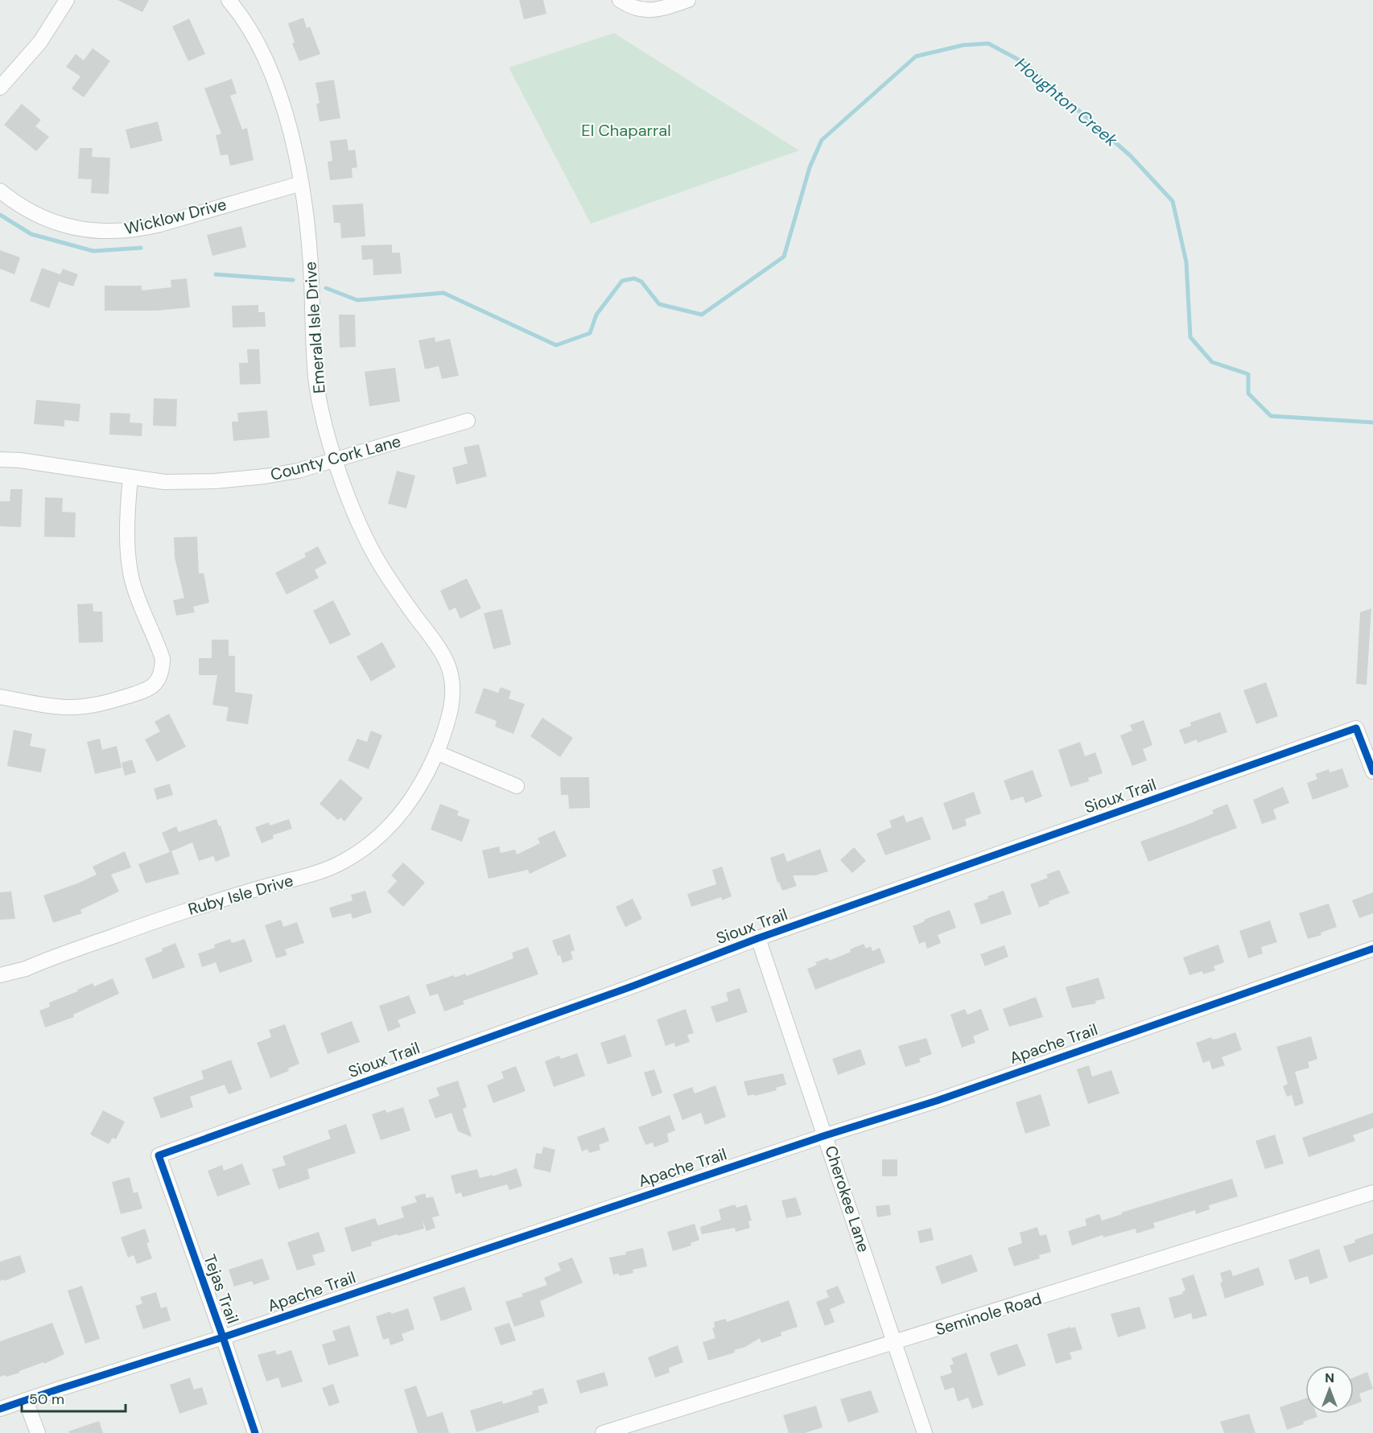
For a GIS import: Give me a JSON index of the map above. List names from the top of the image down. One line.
{"streets":{"street":["Wicklow Drive","Emerald Isle Drive","County Cork Lane","Sioux Trail","Ruby Isle Drive","Apache Trail","Cherokee Lane","Tejas Trail","Seminole Road"]},"crossings":[["Wicklow Drive","Emerald Isle Drive"],["Emerald Isle Drive","County Cork Lane"],["Emerald Isle Drive","Ruby Isle Drive"],["Sioux Trail","Cherokee Lane"],["Sioux Trail","Tejas Trail"],["Apache Trail","Cherokee Lane"],["Apache Trail","Tejas Trail"],["Cherokee Lane","Seminole Road"]],"water":["Houghton Creek"],"parks":["El Chaparral"],"scale_bar":"50 m","north":"top"}
